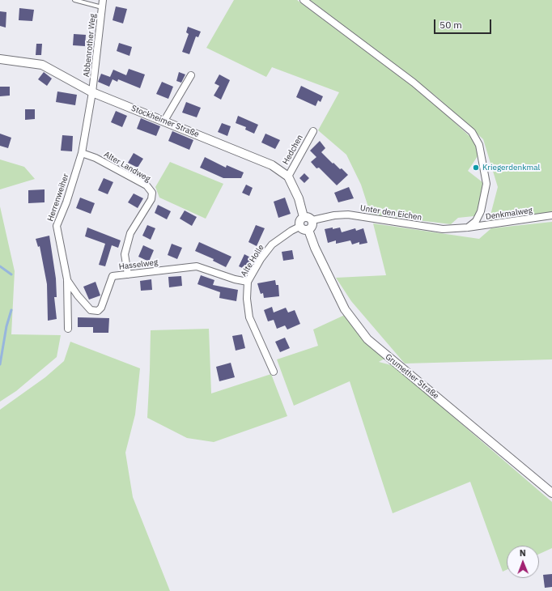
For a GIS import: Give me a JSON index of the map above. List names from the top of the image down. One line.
{"streets":{"street":["Abbenrother Weg","Stockheimer Straße","Hedchen","Alter Landweg","Herrenweiher","Unter den Eichen","Denkmalweg","Alte Holle","Hasselweg","Grumether Straße"]},"crossings":[["Abbenrother Weg","Stockheimer Straße"],["Abbenrother Weg","Herrenweiher"],["Stockheimer Straße","Hedchen"],["Stockheimer Straße","Herrenweiher"],["Stockheimer Straße","Unter den Eichen"],["Stockheimer Straße","Alte Holle"],["Stockheimer Straße","Grumether Straße"],["Alter Landweg","Herrenweiher"],["Alter Landweg","Hasselweg"],["Herrenweiher","Hasselweg"],["Unter den Eichen","Denkmalweg"],["Unter den Eichen","Alte Holle"],["Unter den Eichen","Grumether Straße"],["Alte Holle","Hasselweg"],["Alte Holle","Grumether Straße"]],"places":["Kriegerdenkmal"],"scale_bar":"50 m","north":"top"}
